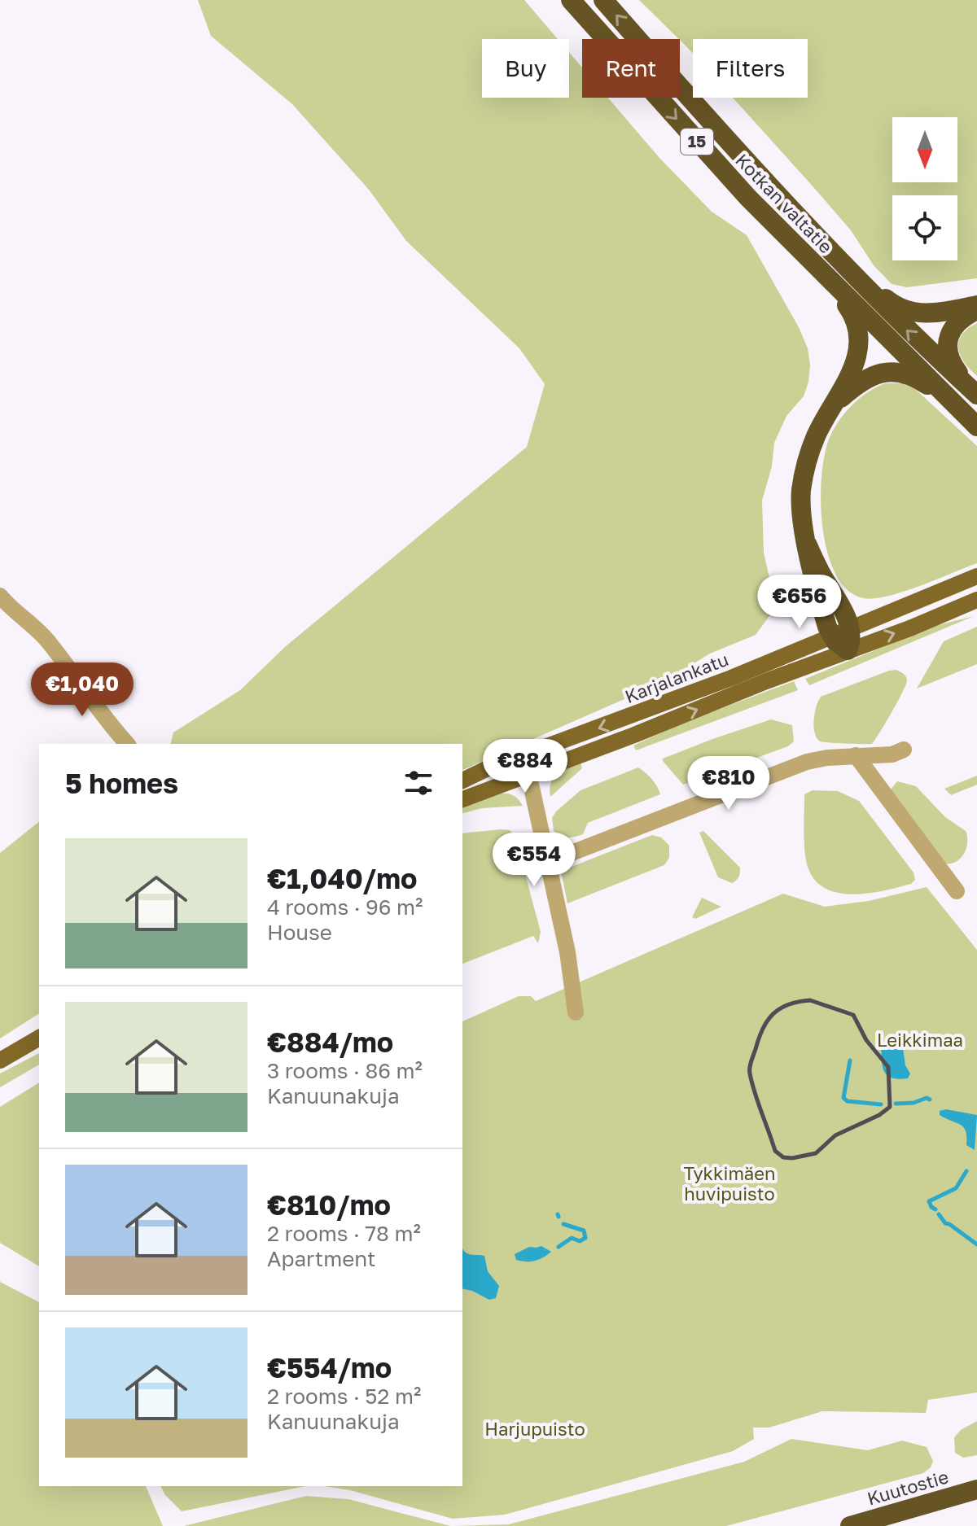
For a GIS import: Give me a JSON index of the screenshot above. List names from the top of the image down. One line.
{"streets":{"highway":["15","Kotkan valtatie","Kuutostie"],"main road":["Karjalankatu"]},"parks":["Leikkimaa","Tykkimäen huvipuisto","Harjupuisto"],"north":"bottom","page":{"chip":["Buy","Rent","Filters"],"price":["€656","€1,040","€884","€810","€554"],"heading":"5 homes","list":[{"name":"€1,040/mo","note":"4 rooms · 96 m² · House"},{"name":"€884/mo","note":"3 rooms · 86 m² · Kanuunakuja"},{"name":"€810/mo","note":"2 rooms · 78 m² · Apartment"},{"name":"€554/mo","note":"2 rooms · 52 m² · Kanuunakuja"}]}}
